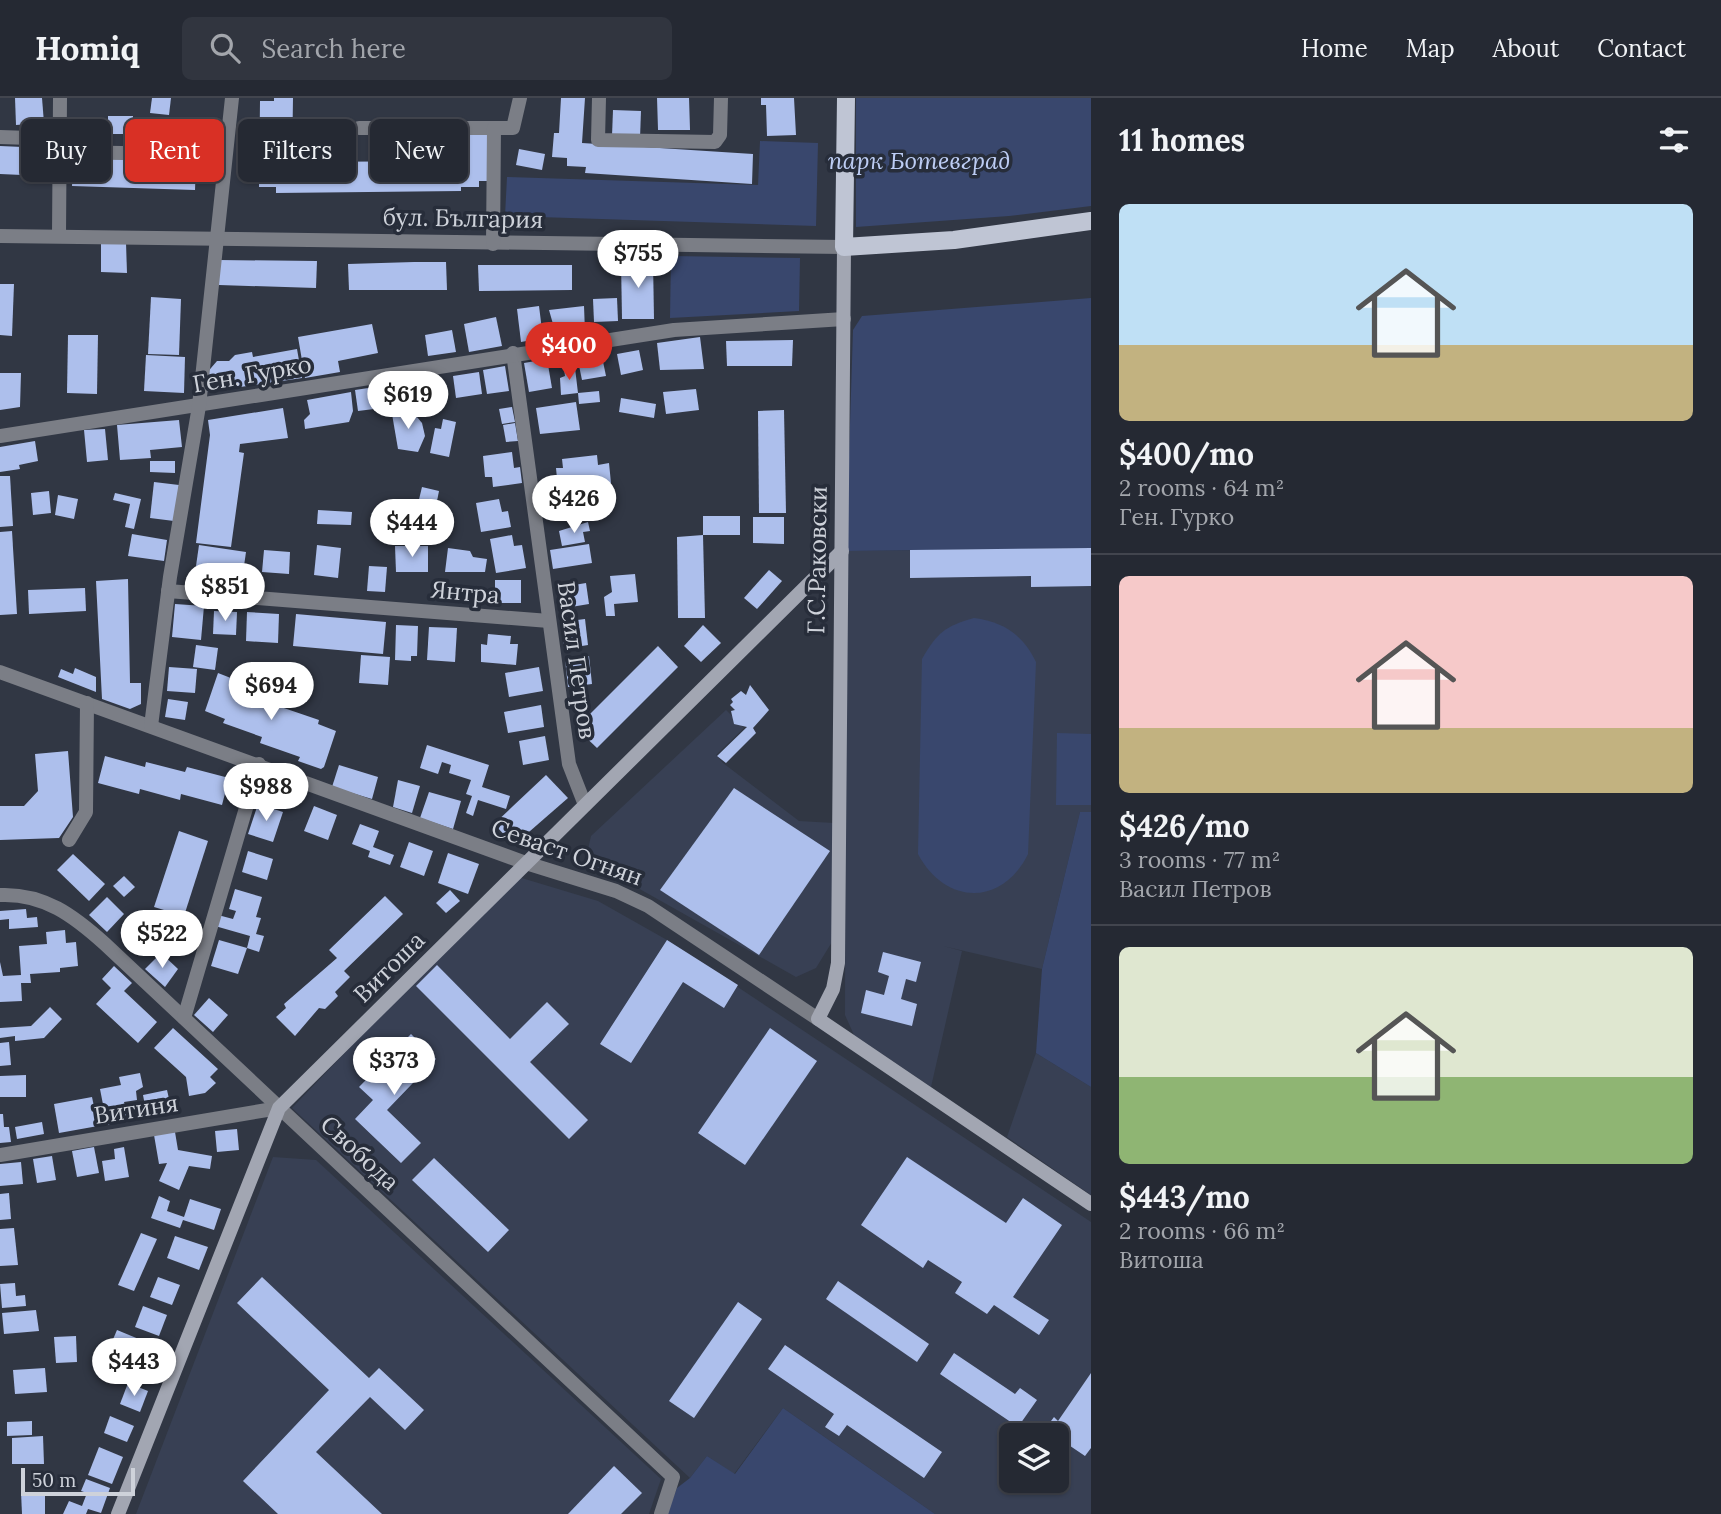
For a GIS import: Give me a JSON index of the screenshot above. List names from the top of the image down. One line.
{"streets":{"main road":["бул. България","Г.С.Раковски"],"street":["Ген. Гурко","Янтра","Васил Петров","Севаст Огнян","Витоша","Витиня","Свобода"]},"crossings":[["бул. България","Г.С.Раковски"],["Ген. Гурко","Г.С.Раковски"],["Ген. Гурко","Васил Петров"],["Г.С.Раковски","Севаст Огнян"],["Г.С.Раковски","Витоша"],["Янтра","Васил Петров"],["Васил Петров","Витоша"],["Севаст Огнян","Витоша"],["Витоша","Витиня"],["Витоша","Свобода"],["Витиня","Свобода"]],"parks":["парк Ботевград"],"scale_bar":"50 m","page":{"header":"Homiq","search":"Search here","nav":["Home","Map","About","Contact"],"heading":"11 homes","chip":["Buy","Rent","Filters","New"],"list":[{"name":"$400/mo","note":"2 rooms · 64 m² · Ген. Гурко"},{"name":"$426/mo","note":"3 rooms · 77 m² · Васил Петров"},{"name":"$443/mo","note":"2 rooms · 66 m² · Витоша"}],"price":["$755","$400","$619","$426","$444","$851","$694","$988","$522","$373","$443"],"scale":"50 m"}}
